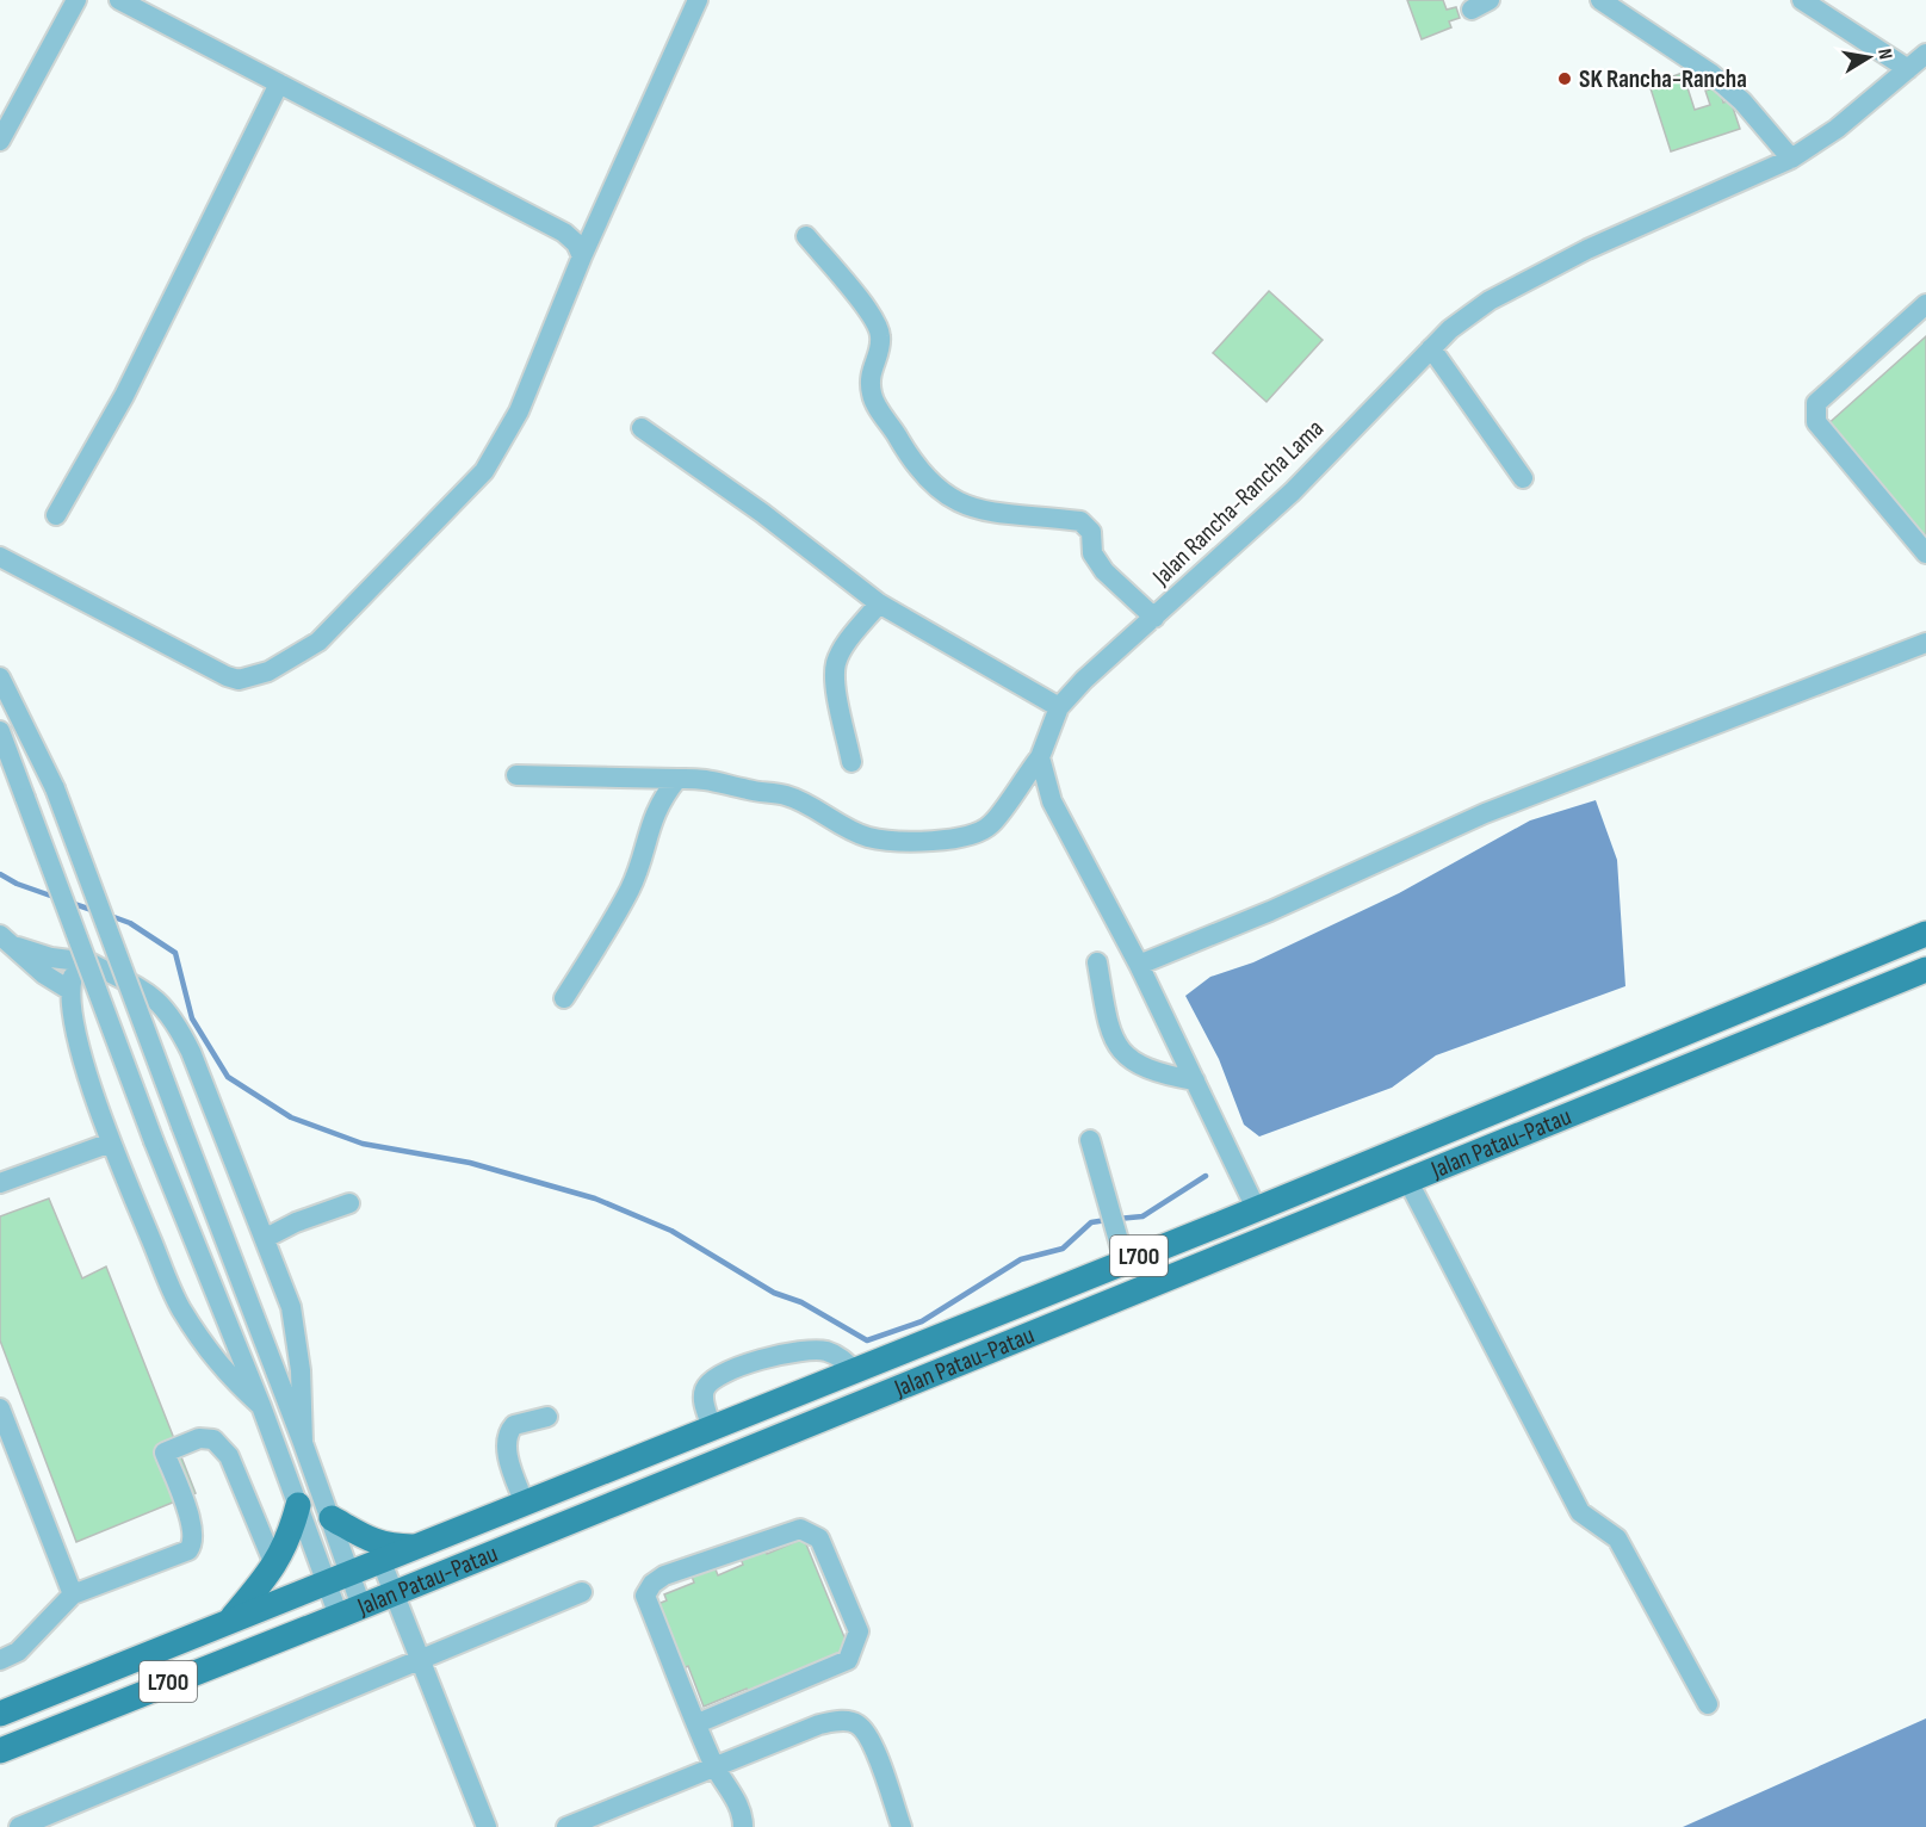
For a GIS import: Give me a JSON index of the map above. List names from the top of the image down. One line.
{"streets":{"main road":["Jalan Patau-Patau","L700"],"street":["Jalan Rancha-Rancha Lama"]},"places":["SK Rancha-Rancha"],"north":"right"}
